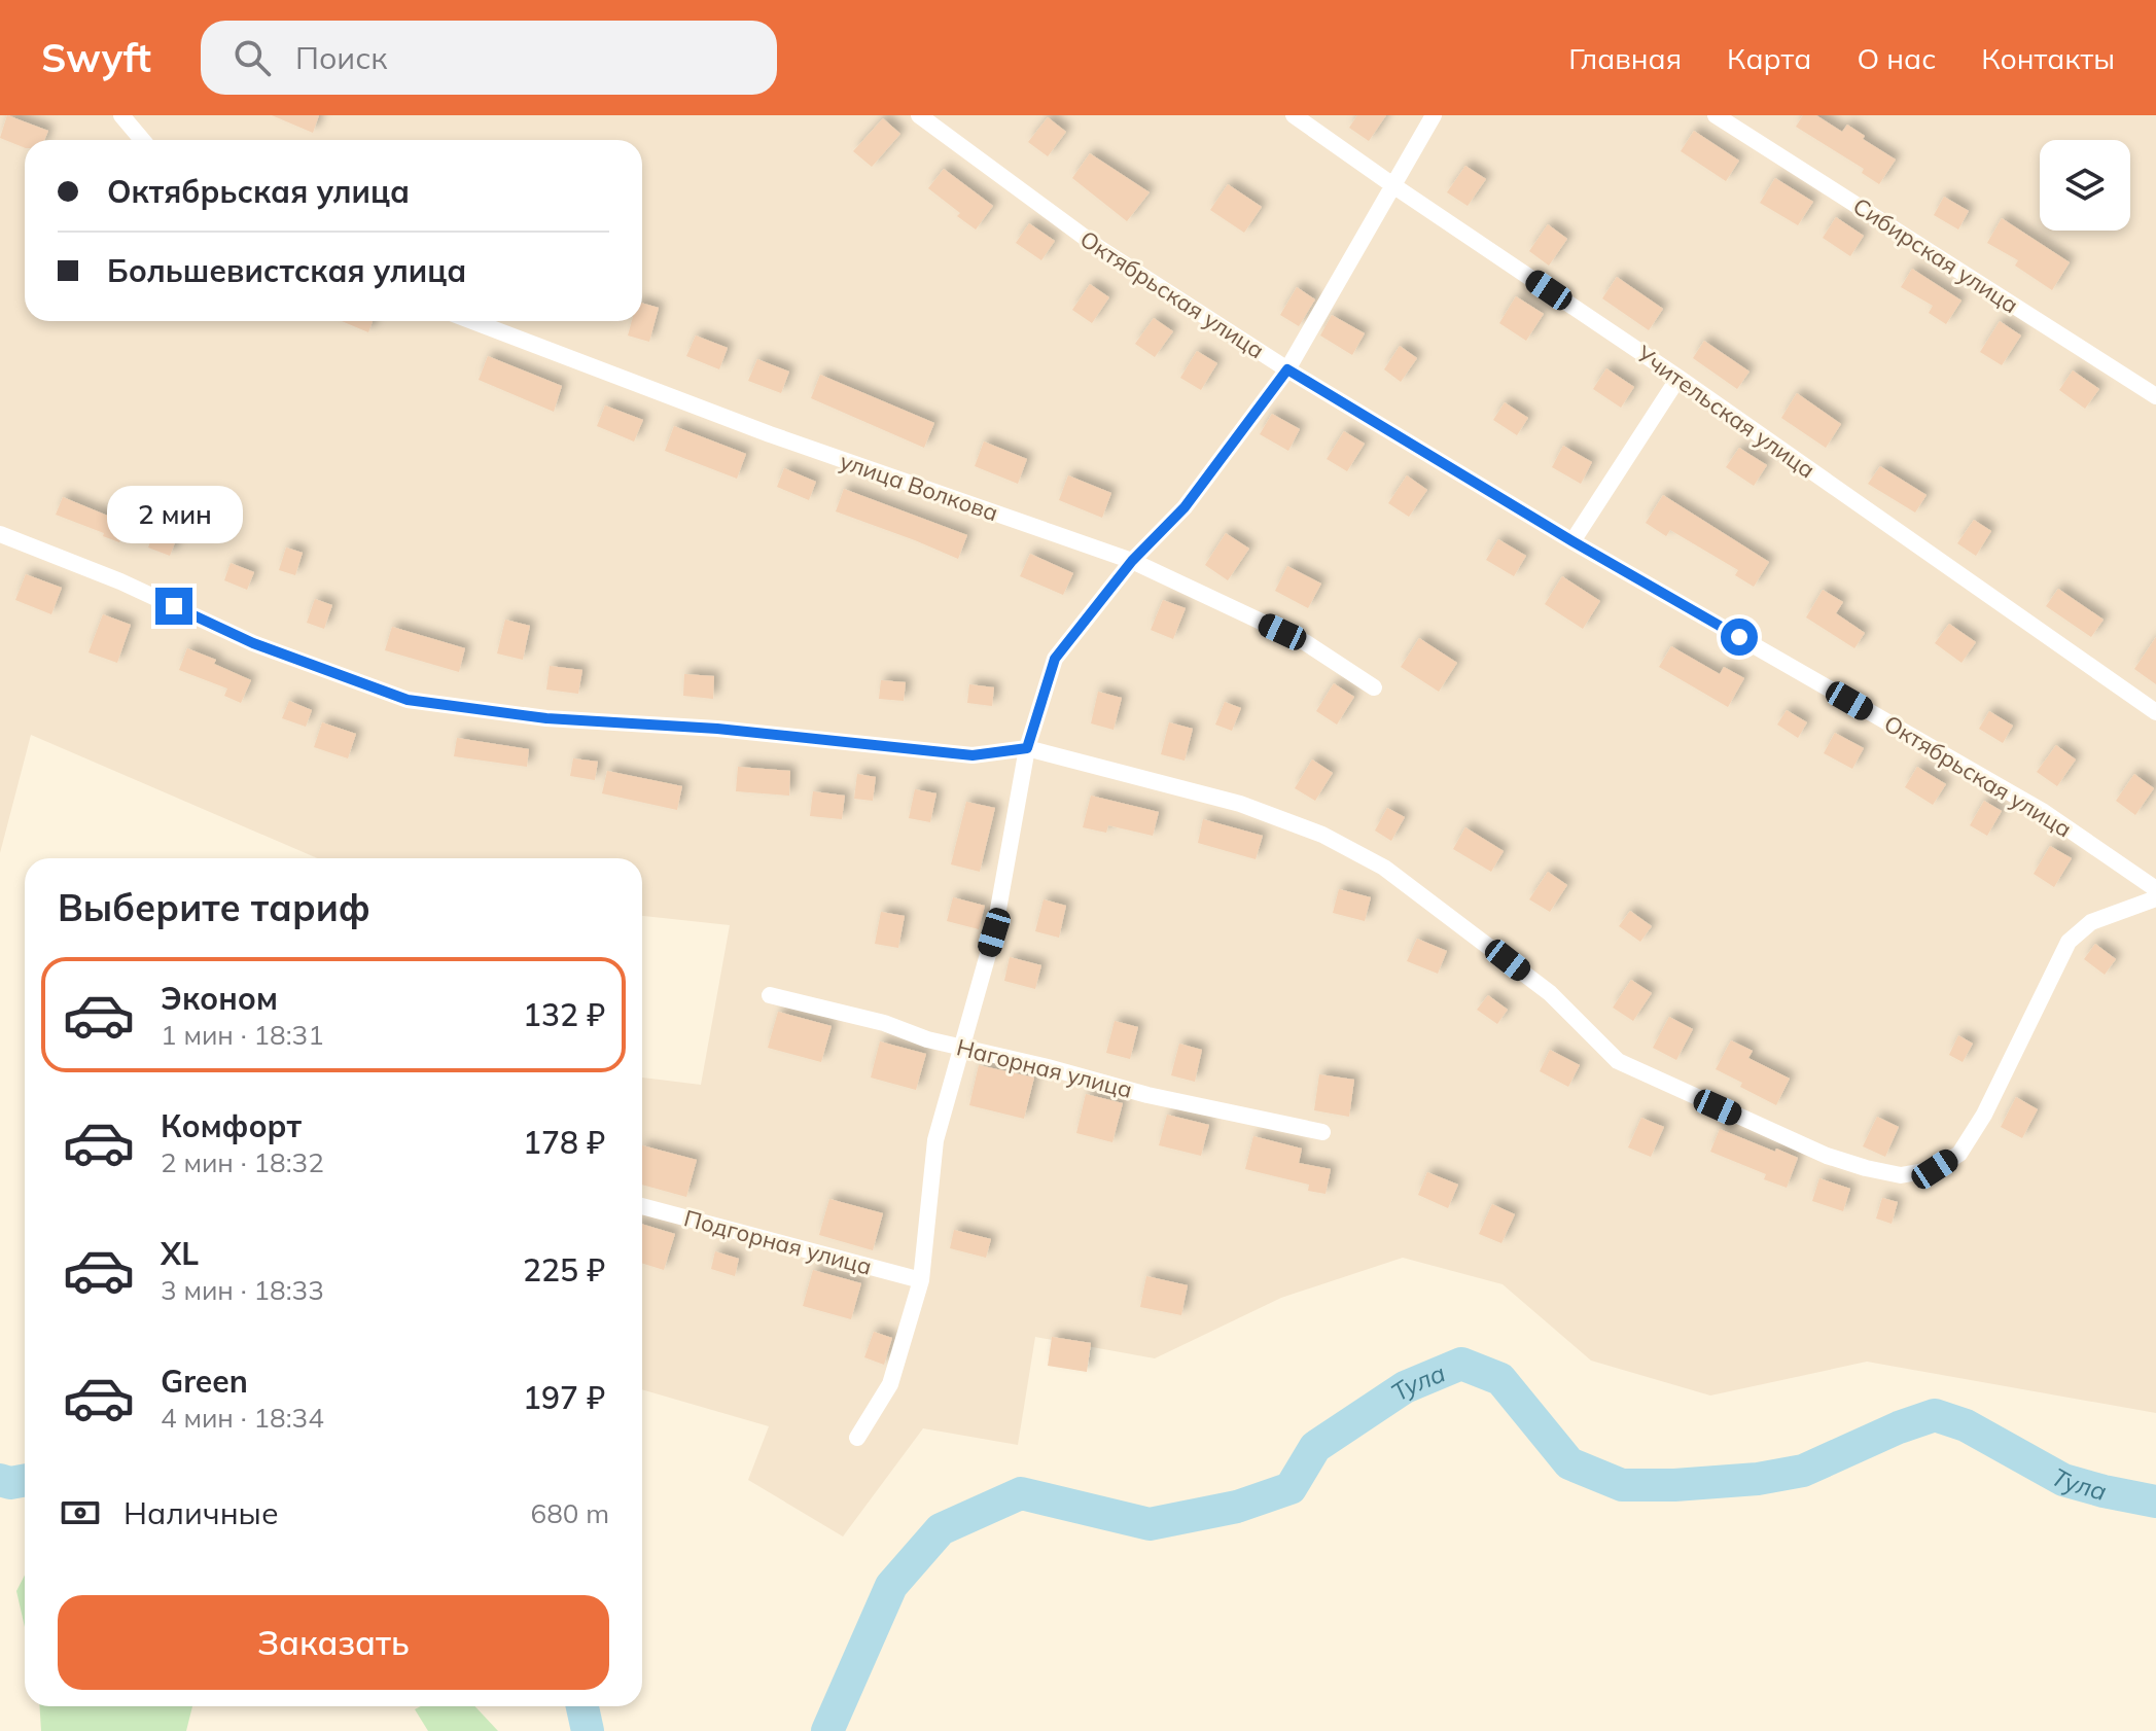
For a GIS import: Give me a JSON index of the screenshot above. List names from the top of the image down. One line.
{"streets":{"street":["Сибирская улица","Октябрьская улица","Учительская улица","улица Волкова","Нагорная улица","Подгорная улица"]},"water":["Тула"],"page":{"header":"Swyft","search":"Поиск","nav":["Главная","Карта","О нас","Контакты"],"banner":["Октябрьская улица","Большевистская улица"],"bubble":"2 мин","heading":"Выберите тариф","list":[{"name":"Эконом","note":"1 мин · 18:31","value":"132 ₽"},{"name":"Комфорт","note":"2 мин · 18:32","value":"178 ₽"},{"name":"XL","note":"3 мин · 18:33","value":"225 ₽"},{"name":"Green","note":"4 мин · 18:34","value":"197 ₽"}],"pay":["Наличные","680 m"],"buttons":"Заказать"}}
